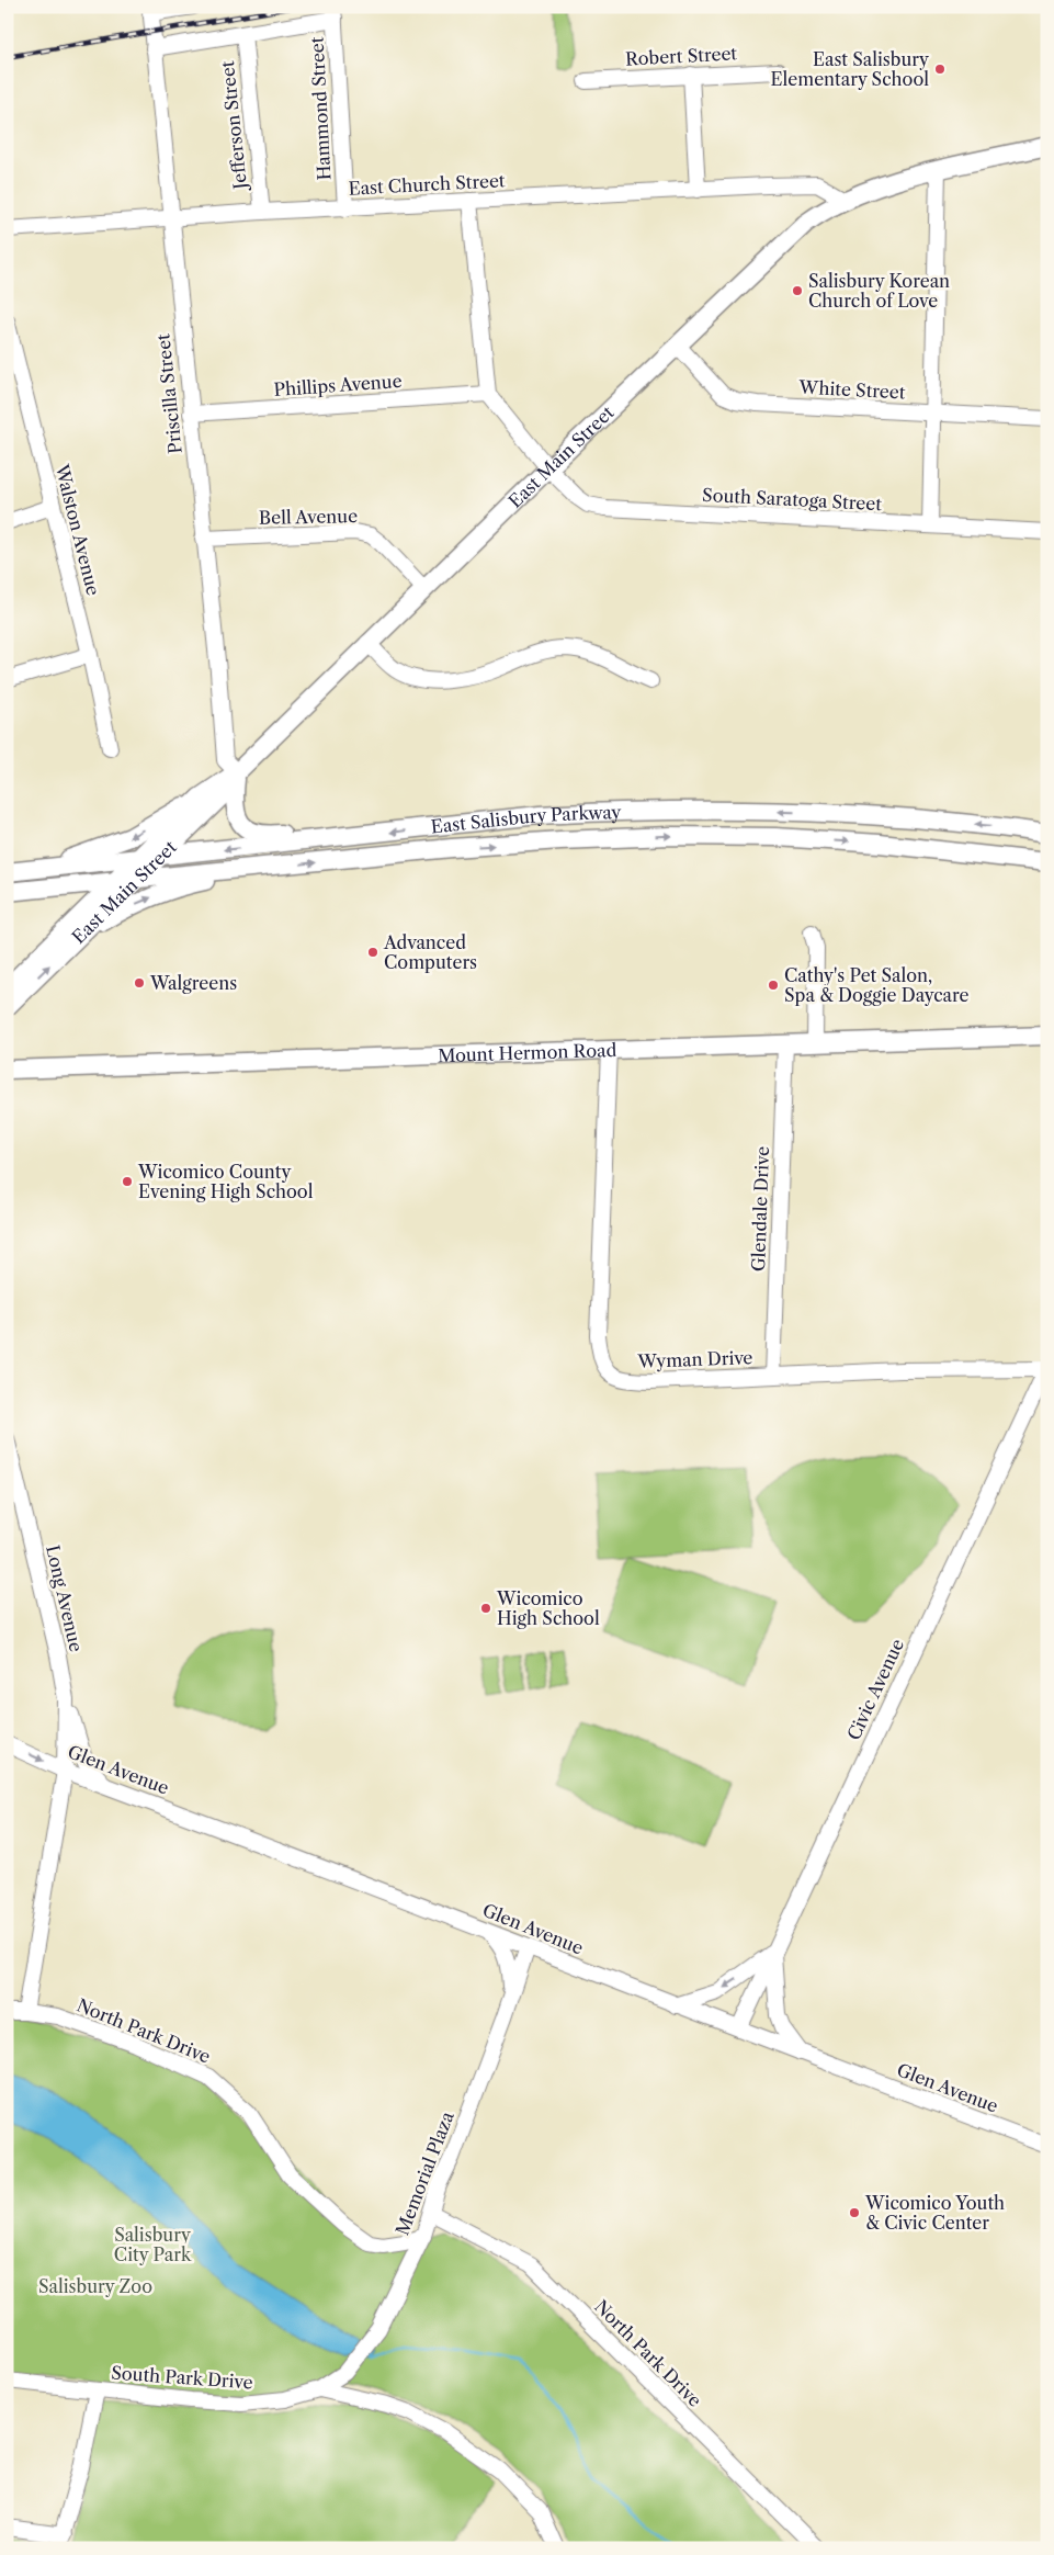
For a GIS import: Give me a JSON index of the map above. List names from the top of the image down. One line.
{"streets":{"main road":["East Main Street","East Salisbury Parkway","Mount Hermon Road"],"street":["Robert Street","Hammond Street","Jefferson Street","East Church Street","Phillips Avenue","White Street","Priscilla Street","South Saratoga Street","Bell Avenue","Walston Avenue","Glendale Drive","Wyman Drive","Long Avenue","Civic Avenue","Glen Avenue","North Park Drive","Memorial Plaza","South Park Drive"]},"crossings":[["Hammond Street","East Church Street"],["Jefferson Street","East Church Street"],["East Church Street","Priscilla Street"],["East Church Street","East Main Street"],["Phillips Avenue","Priscilla Street"],["Phillips Avenue","South Saratoga Street"],["White Street","East Main Street"],["Priscilla Street","East Main Street"],["Priscilla Street","Bell Avenue"],["East Main Street","South Saratoga Street"],["East Main Street","Bell Avenue"],["East Main Street","East Salisbury Parkway"],["Mount Hermon Road","Glendale Drive"],["Mount Hermon Road","Wyman Drive"],["Glendale Drive","Wyman Drive"],["Wyman Drive","Civic Avenue"],["Long Avenue","Glen Avenue"],["Long Avenue","North Park Drive"],["Civic Avenue","Glen Avenue"],["Glen Avenue","Memorial Plaza"],["North Park Drive","Memorial Plaza"],["Memorial Plaza","South Park Drive"]],"parks":["Salisbury City Park","Salisbury Zoo"],"places":["East Salisbury Elementary School","Salisbury Korean Church of Love","Advanced Computers","Walgreens","Cathy's Pet Salon, Spa & Doggie Daycare","Wicomico County Evening High School","Wicomico High School","Wicomico Youth & Civic Center"]}
